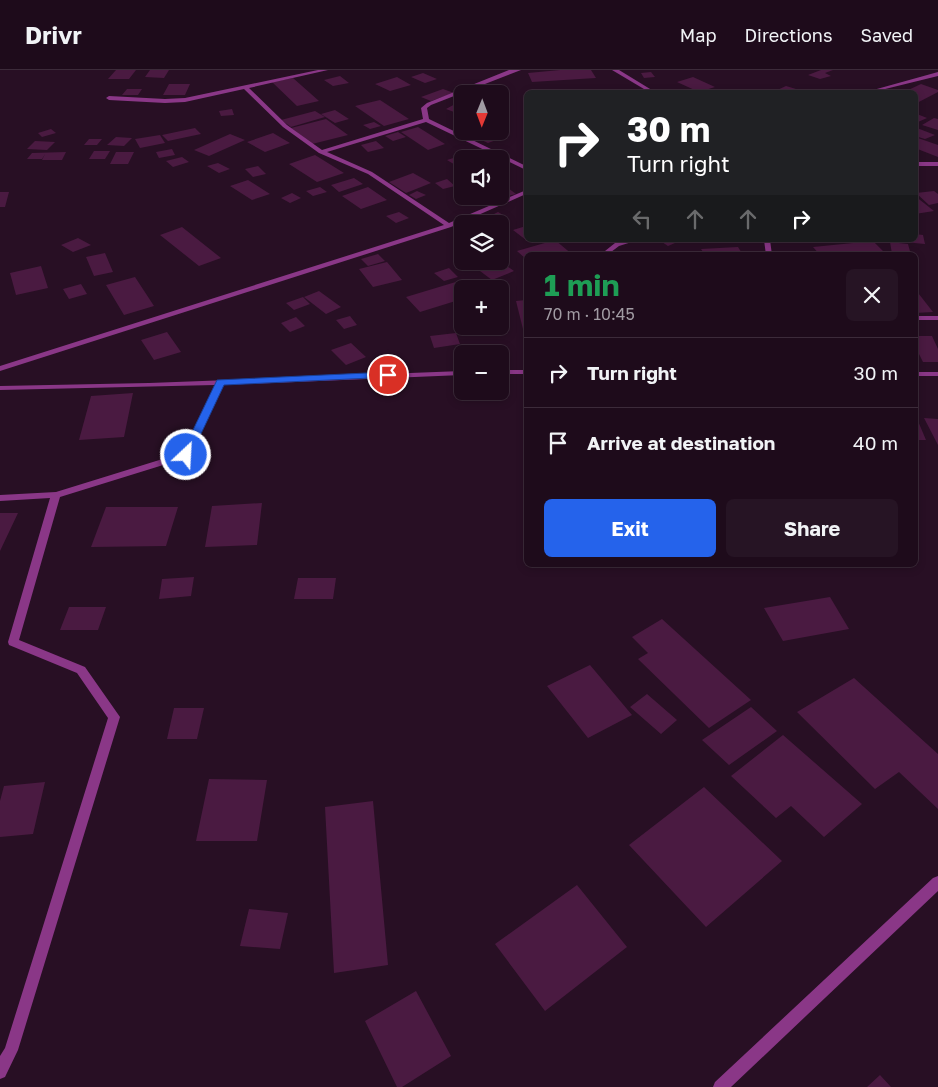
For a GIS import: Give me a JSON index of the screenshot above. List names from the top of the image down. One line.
{"north":"bottom","page":{"header":"Drivr","nav":["Map","Directions","Saved"],"map_buttons":["+","−"],"turn":["30 m","Turn right"],"heading":["1 min","70 m · 10:45"],"list":[{"name":"Turn right","value":"30 m"},{"name":"Arrive at destination","value":"40 m"}],"buttons":["Exit","Share"]}}
